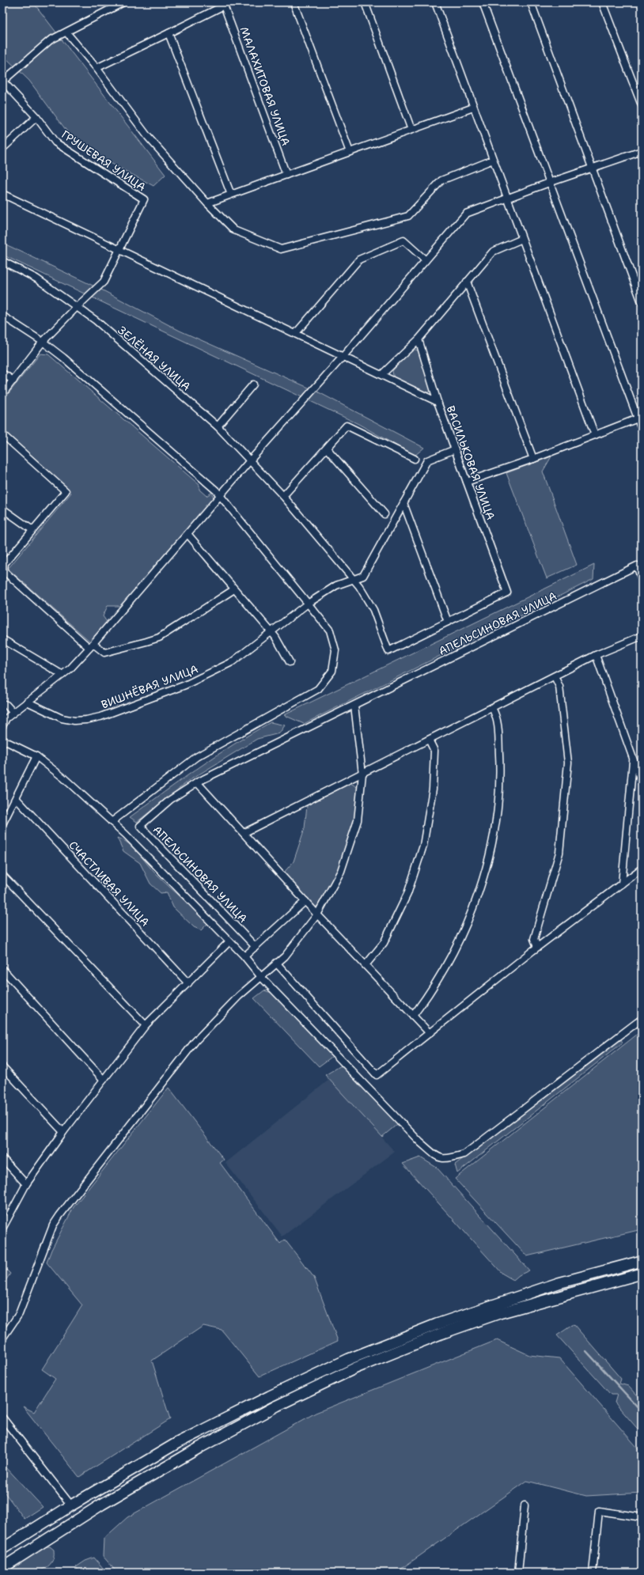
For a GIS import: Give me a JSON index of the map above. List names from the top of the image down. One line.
{"streets":{"street":["МАЛАХИТОВАЯ УЛИЦА","ГРУШЕВАЯ УЛИЦА","ЗЕЛЁНАЯ УЛИЦА","ВАСИЛЬКОВАЯ УЛИЦА","АПЕЛЬСИНОВАЯ УЛИЦА","ВИШНЁВАЯ УЛИЦА","СЧАСТЛИВАЯ УЛИЦА"]},"crossings":[["ЗЕЛЁНАЯ УЛИЦА","ВИШНЁВАЯ УЛИЦА"],["ВАСИЛЬКОВАЯ УЛИЦА","ВИШНЁВАЯ УЛИЦА"]]}
